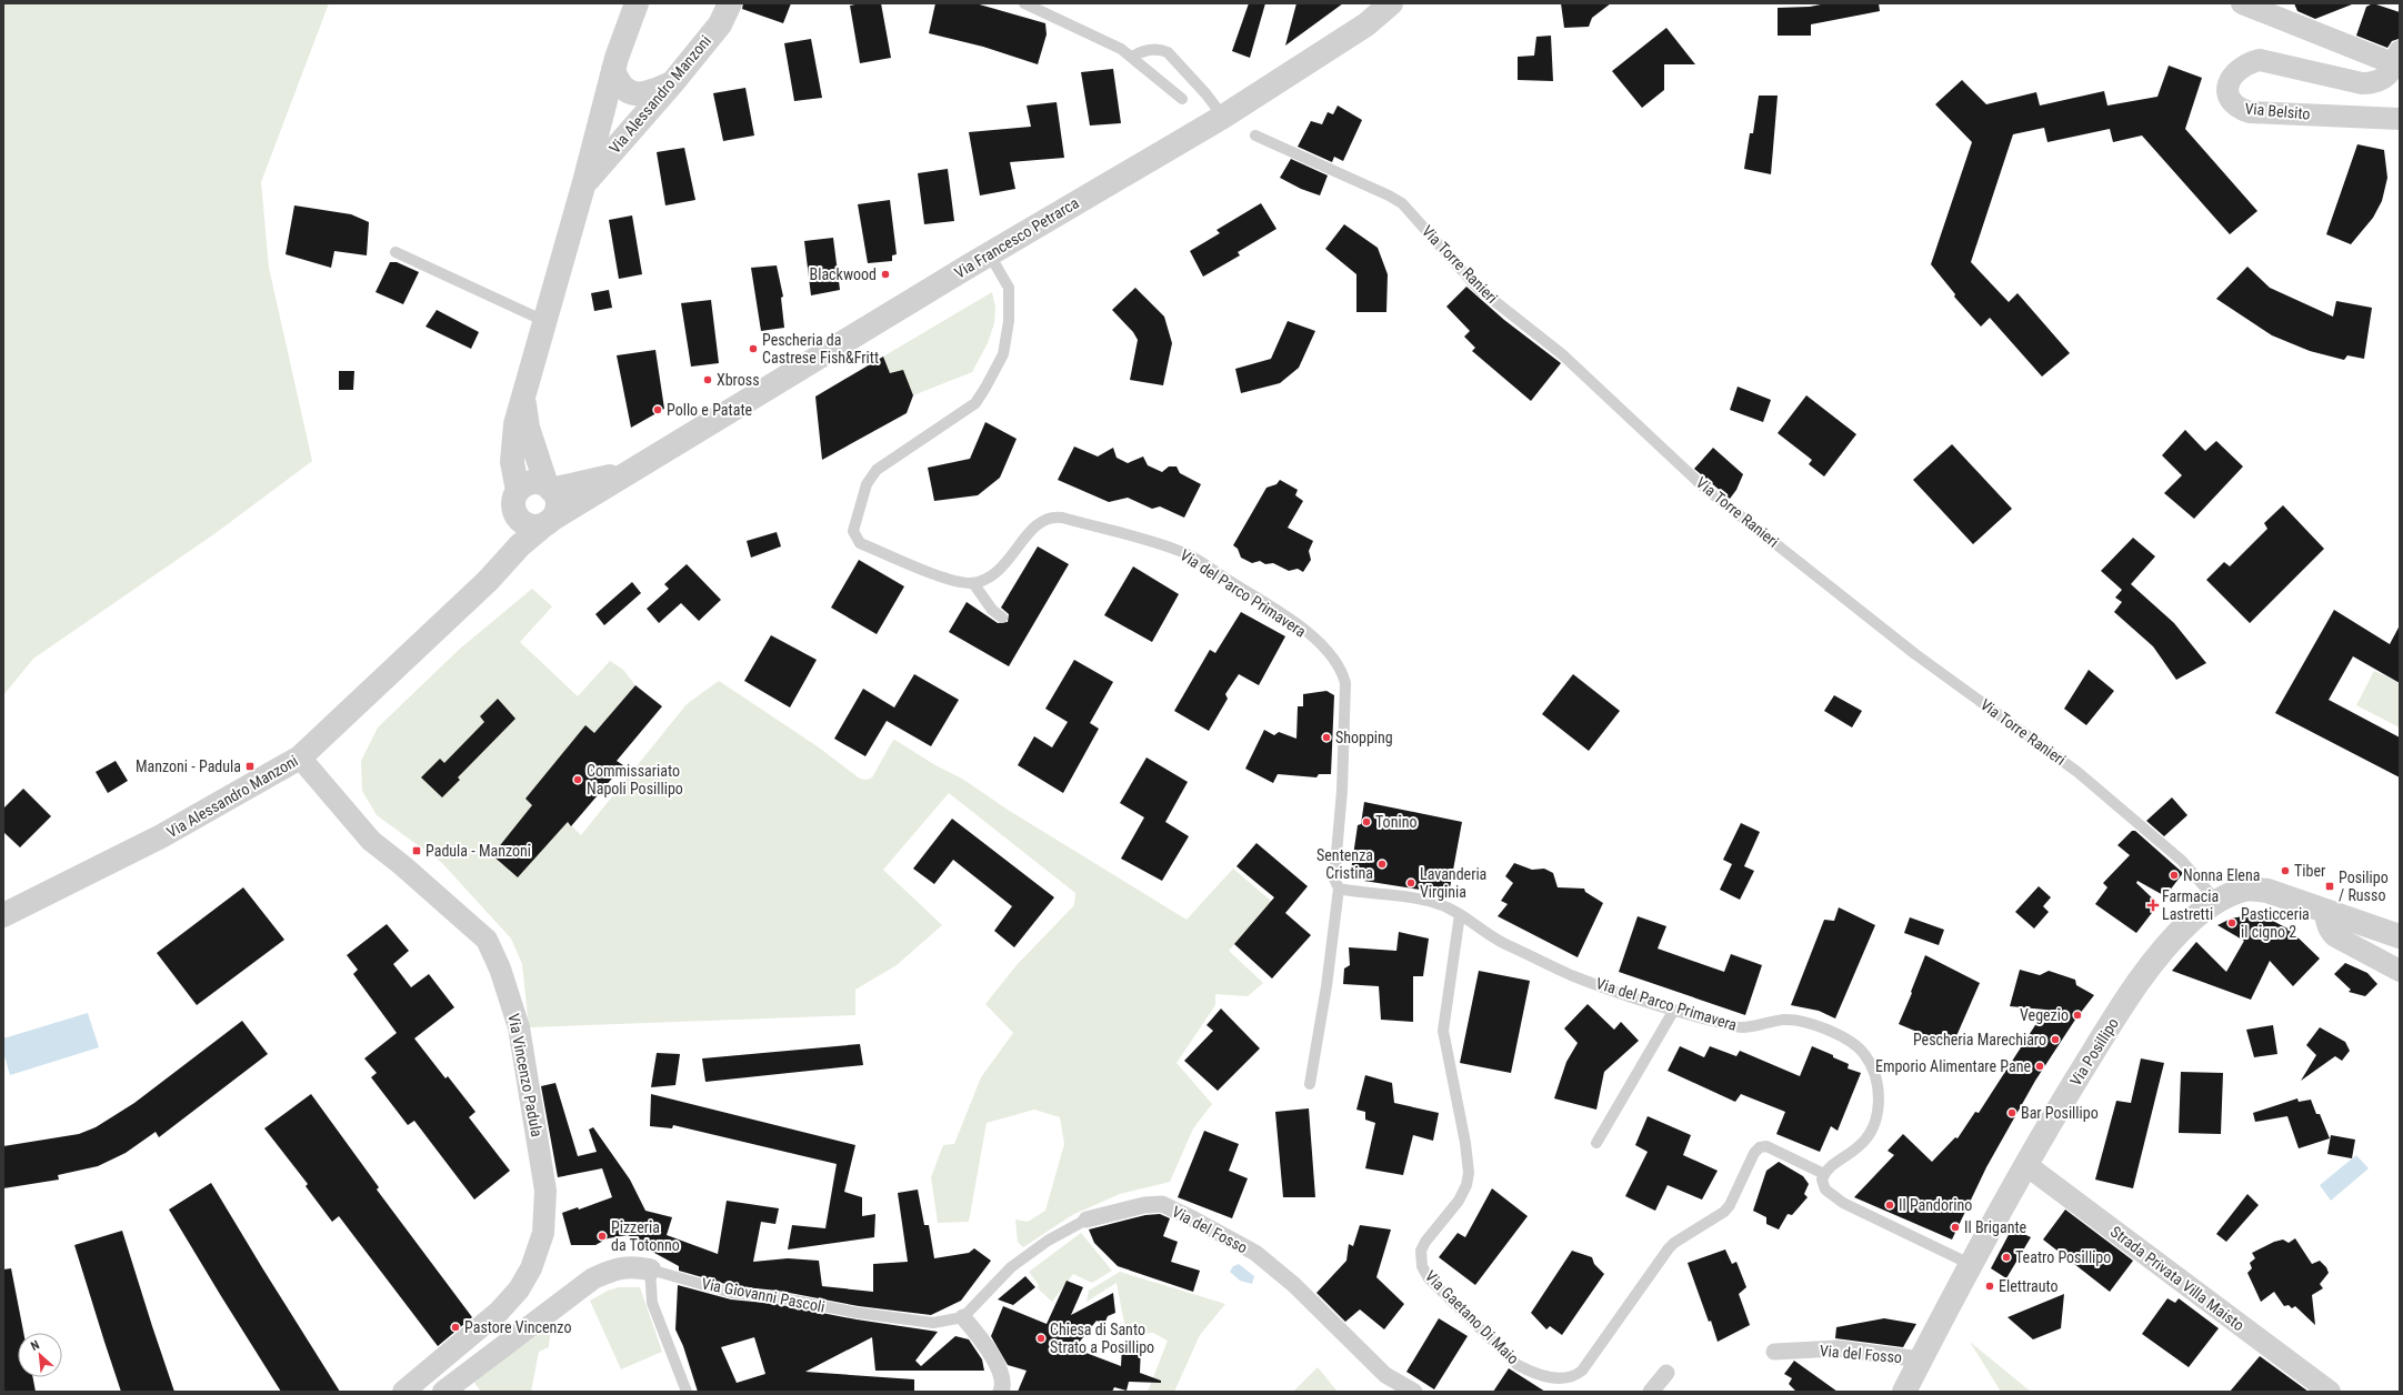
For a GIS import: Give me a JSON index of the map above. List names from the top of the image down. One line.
{"streets":{"street":["Via Alessandro Manzoni","Via Belsito","Via Francesco Petrarca","Via Posillipo","Via Vincenzo Padula","Via del Fosso","Strada Privata Villa Maisto","Via Giovanni Pascoli"],"lane":["Via Torre Ranieri","Via del Parco Primavera","Via Gaetano Di Maio"]},"crossings":[["Via Alessandro Manzoni","Via Francesco Petrarca"],["Via Alessandro Manzoni","Via Vincenzo Padula"],["Via Francesco Petrarca","Via del Parco Primavera"],["Via Torre Ranieri","Via Posillipo"],["Via del Parco Primavera","Via Gaetano Di Maio"],["Via Posillipo","Via del Fosso"],["Via Posillipo","Strada Privata Villa Maisto"],["Via del Fosso","Via Giovanni Pascoli"]],"places":{"other":["Blackwood","Pescheria da Castrese Fish&Fritt","Xbross","Pollo e Patate","Shopping","Commissariato Napoli Posillipo","Tonino","Sentenza Cristina","Tiber","Nonna Elena","Lavanderia Virginia","Pasticceria il cigno 2","Vegezio","Pescheria Marechiaro","Emporio Alimentare Pane","Bar Posillipo","Il Pandorino","Il Brigante","Pizzeria da Totonno","Teatro Posillipo","Elettrauto","Pastore Vincenzo","Chiesa di Santo Strato a Posillipo"],"transit":["Manzoni - Padula","Padula - Manzoni","Posilipo / Russo"],"health":["Farmacia Lastretti"]},"north":"top left"}
